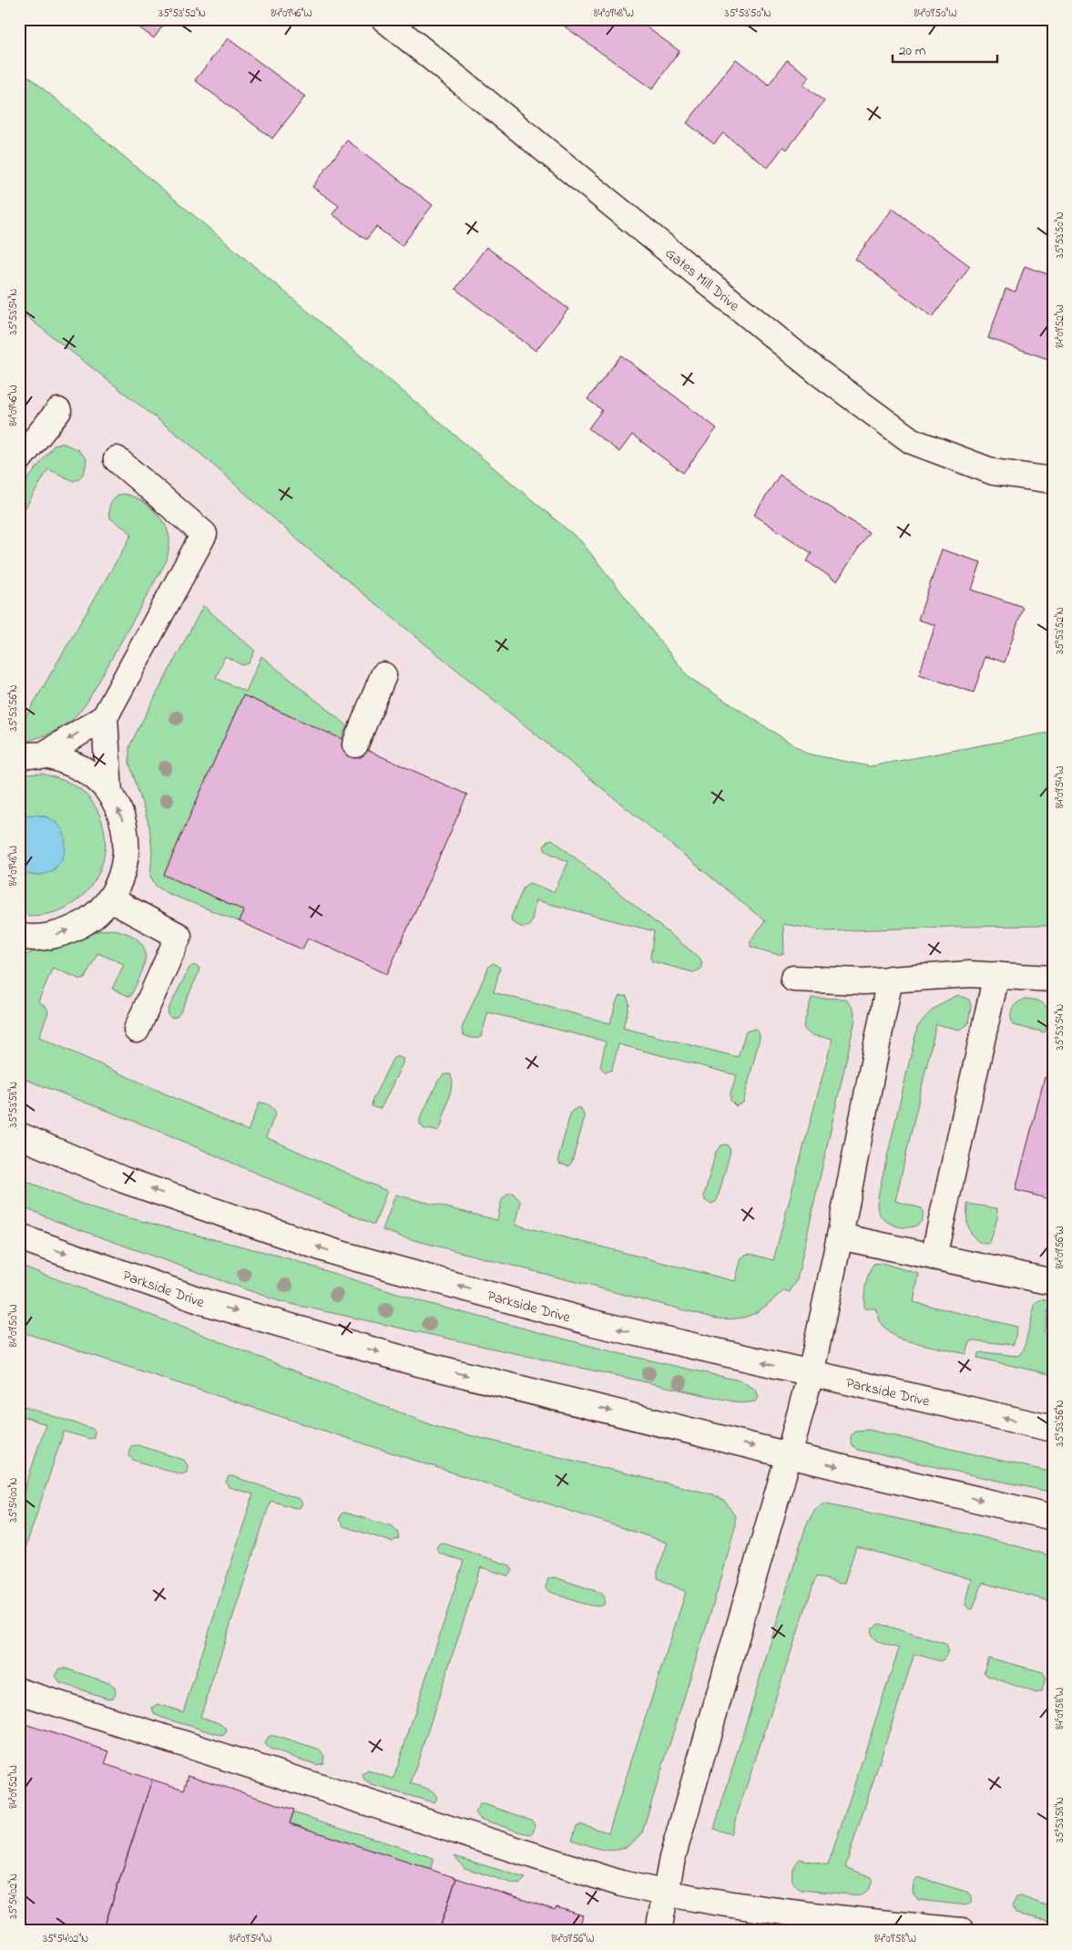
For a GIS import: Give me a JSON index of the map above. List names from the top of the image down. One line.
{"streets":{"street":["Gates Mill Drive","Parkside Drive"]},"scale_bar":"20 m","coordinates":["35°53'52\"N","84°09'46\"W","84°09'48\"W","35°53'50\"N","84°09'50\"W","35°53'54\"N","84°09'52\"W","35°53'56\"N","84°09'54\"W","35°53'58\"N","84°09'56\"W","35°54'00\"N","84°09'58\"W","35°54'02\"N"]}
